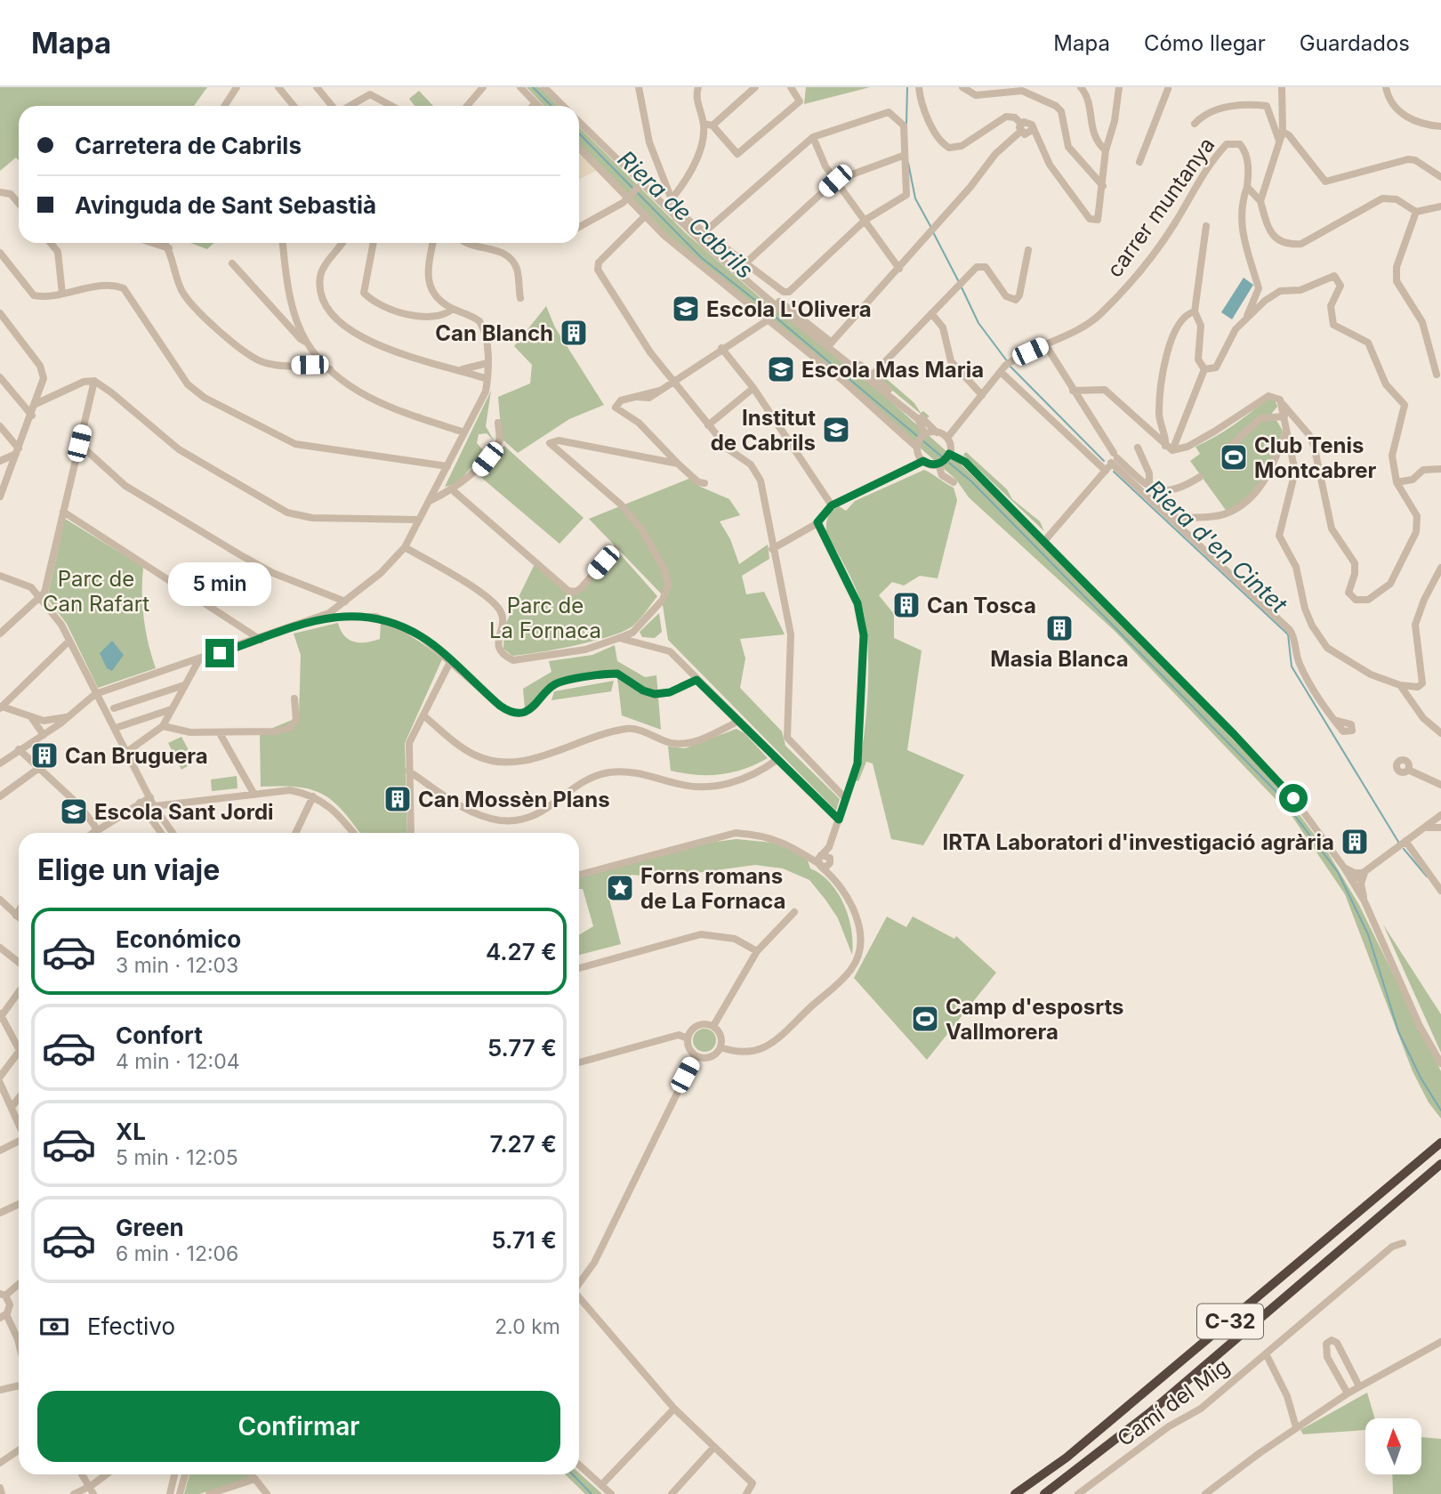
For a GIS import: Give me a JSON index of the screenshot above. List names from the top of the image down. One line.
{"streets":{"highway":["C-32"],"street":["carrer muntanya","Camí del Mig"]},"water":["Riera de Cabrils","Riera d'en Cintet"],"parks":["Parc de Can Rafart","Parc de La Fornaca"],"places":{"school or university":["Escola L'Olivera","Escola Mas Maria","Institut de Cabrils","Escola Sant Jordi"],"building":["Can Blanch","Can Tosca","Masia Blanca","Can Bruguera","Can Mossèn Plans","IRTA Laboratori d'investigació agrària"],"sports":["Club Tenis Montcabrer","Camp d'esposrts Vallmorera"],"place":["Forns romans de La Fornaca"]},"north":"top","page":{"header":"Mapa","nav":["Mapa","Cómo llegar","Guardados"],"banner":["Carretera de Cabrils","Avinguda de Sant Sebastià"],"bubble":"5 min","heading":"Elige un viaje","list":[{"name":"Económico","note":"3 min · 12:03","value":"4.27 €"},{"name":"Confort","note":"4 min · 12:04","value":"5.77 €"},{"name":"XL","note":"5 min · 12:05","value":"7.27 €"},{"name":"Green","note":"6 min · 12:06","value":"5.71 €"}],"pay":["Efectivo","2.0 km"],"buttons":"Confirmar"}}
